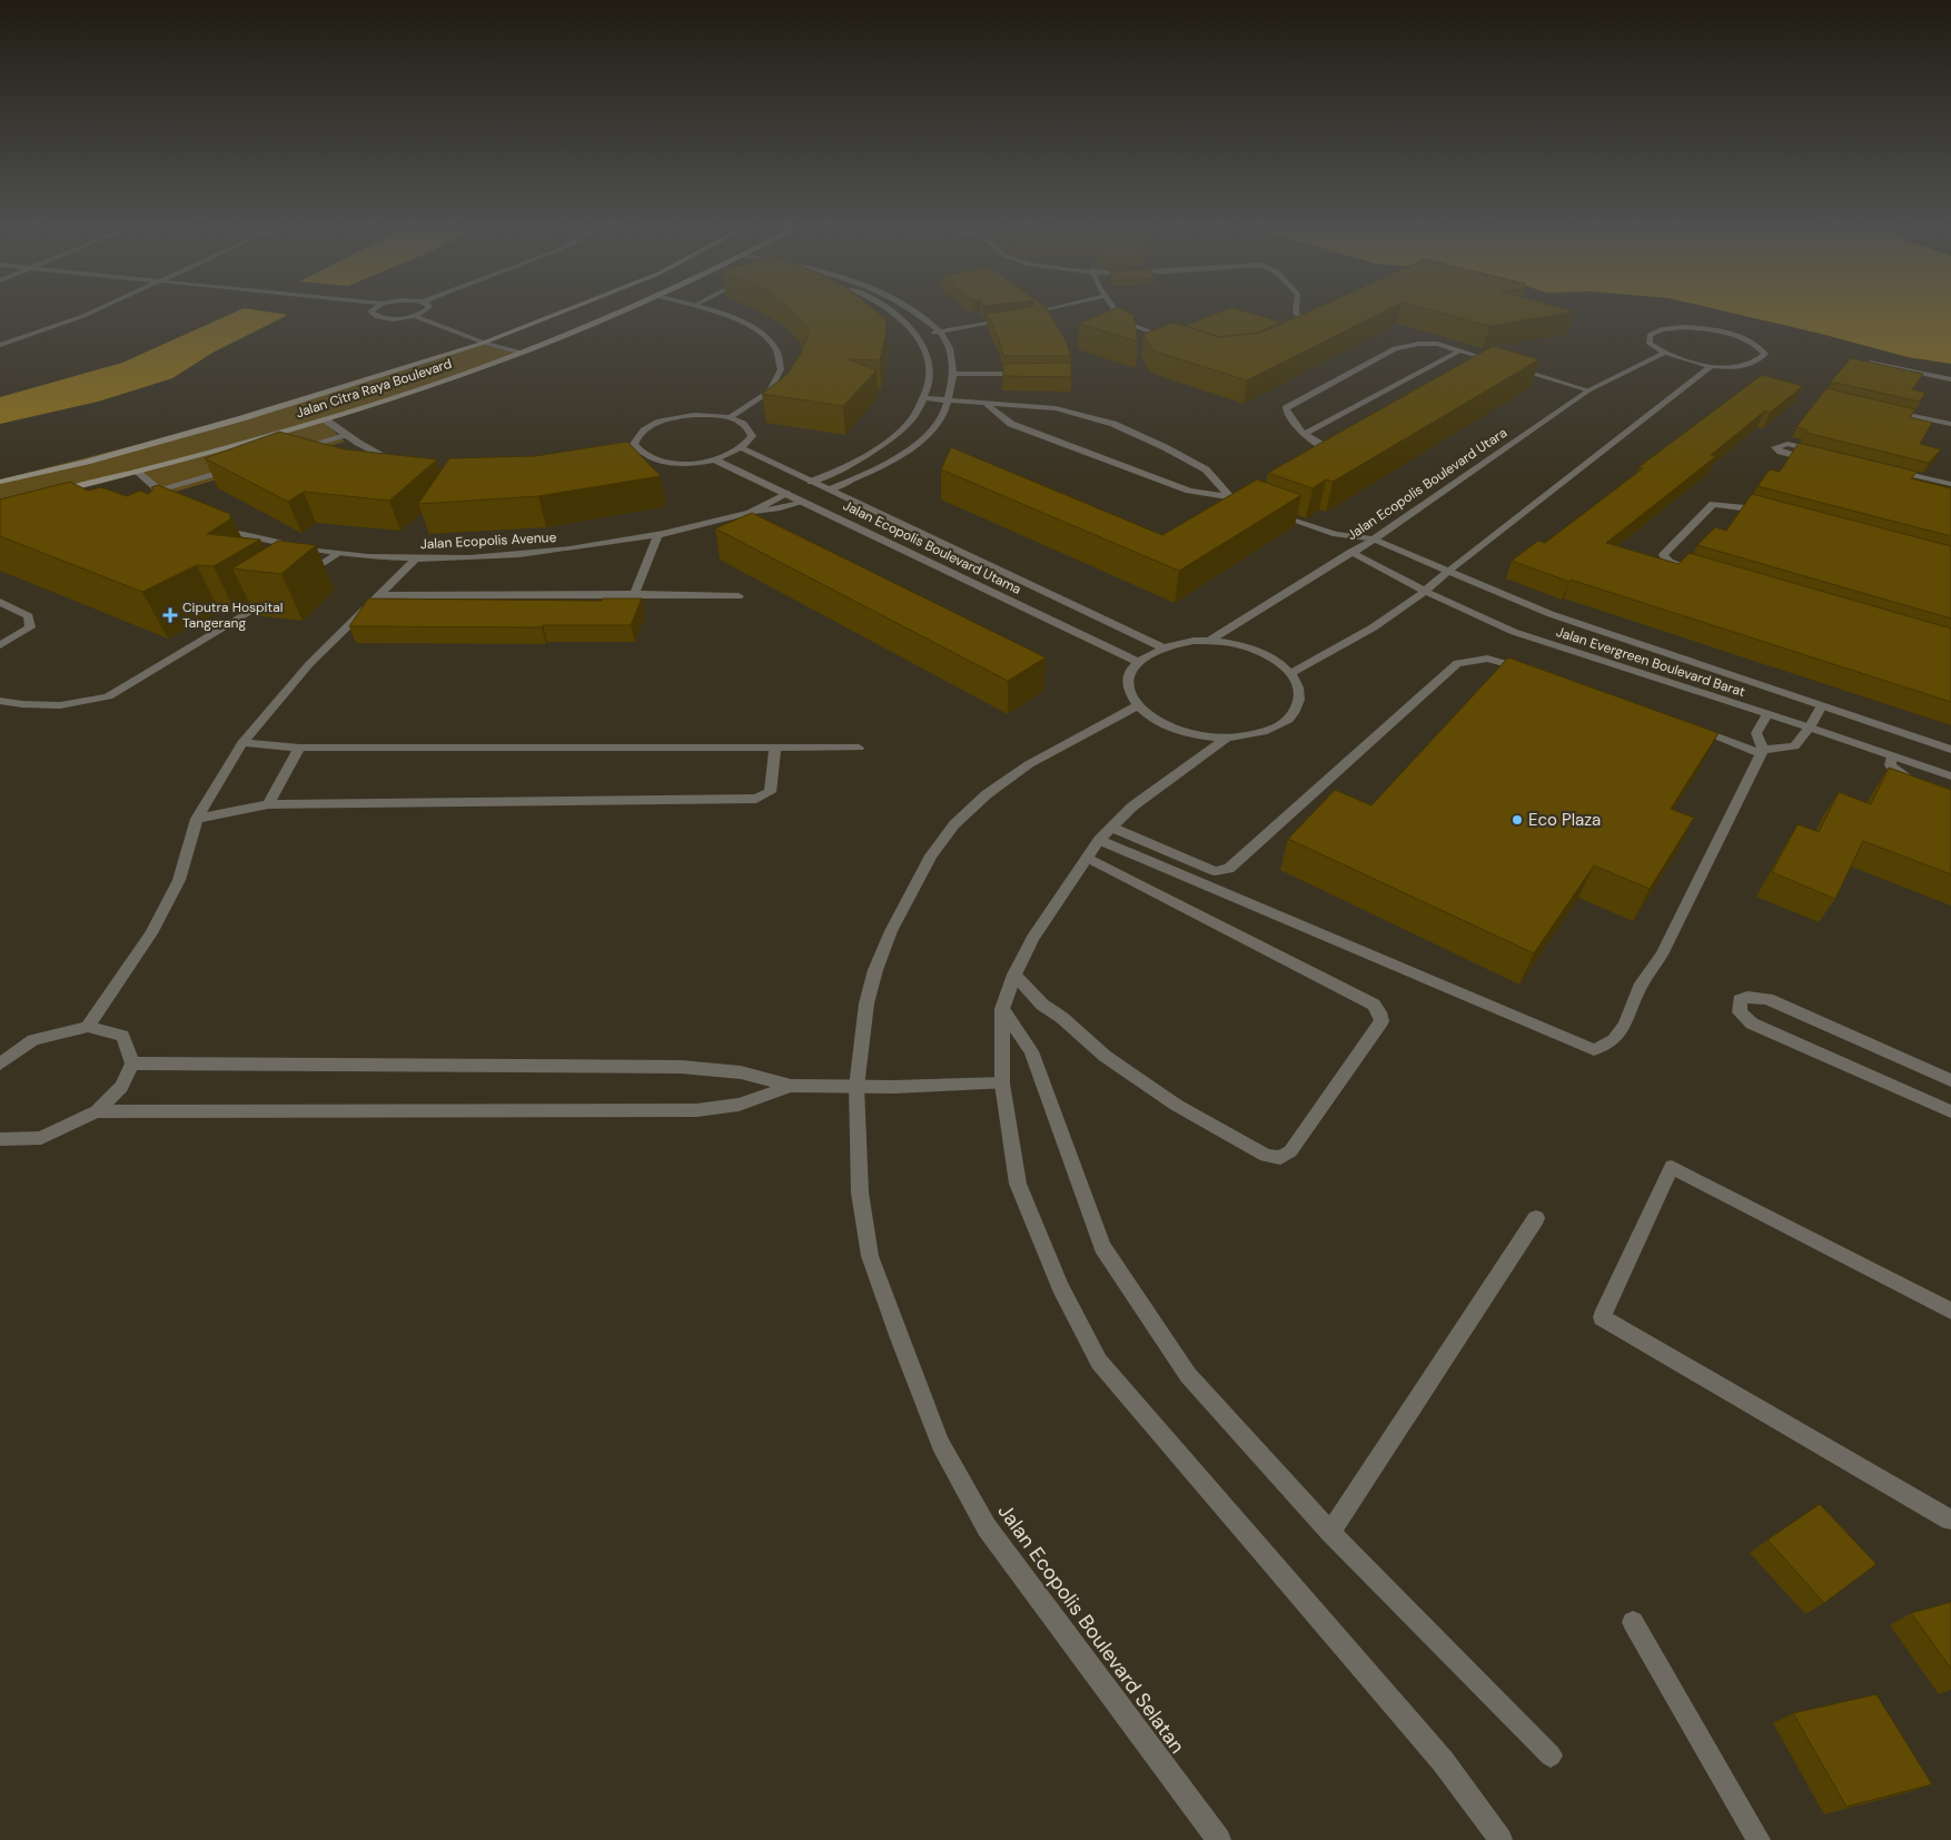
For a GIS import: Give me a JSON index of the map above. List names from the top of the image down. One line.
{"streets":{"main road":["Jalan Citra Raya Boulevard"],"street":["Jalan Ecopolis Boulevard Utara","Jalan Ecopolis Avenue","Jalan Ecopolis Boulevard Utama","Jalan Evergreen Boulevard Barat","Jalan Ecopolis Boulevard Selatan"]},"crossings":[["Jalan Ecopolis Boulevard Utara","Jalan Ecopolis Boulevard Utama"],["Jalan Ecopolis Boulevard Utara","Jalan Evergreen Boulevard Barat"],["Jalan Ecopolis Boulevard Utara","Jalan Ecopolis Boulevard Selatan"],["Jalan Ecopolis Avenue","Jalan Ecopolis Boulevard Utama"],["Jalan Ecopolis Boulevard Utama","Jalan Ecopolis Boulevard Selatan"]],"places":{"health":["Ciputra Hospital Tangerang"],"other":["Eco Plaza"]}}
